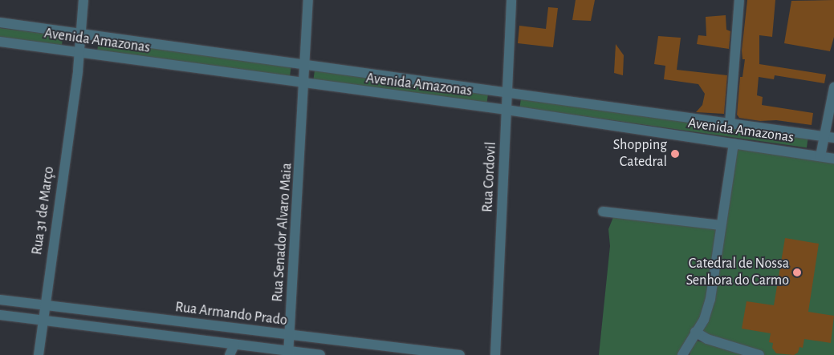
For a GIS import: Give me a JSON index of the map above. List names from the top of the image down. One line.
{"streets":{"street":["Avenida Amazonas","Rua Cordovil","Rua 31 de Março","Rua Senador Alvaro Maia","Rua Armando Prado"]},"crossings":[["Avenida Amazonas","Rua Cordovil"],["Avenida Amazonas","Rua 31 de Março"],["Avenida Amazonas","Rua Senador Alvaro Maia"],["Rua 31 de Março","Rua Armando Prado"],["Rua Senador Alvaro Maia","Rua Armando Prado"]],"places":["Shopping Catedral","Catedral de Nossa Senhora do Carmo"]}
